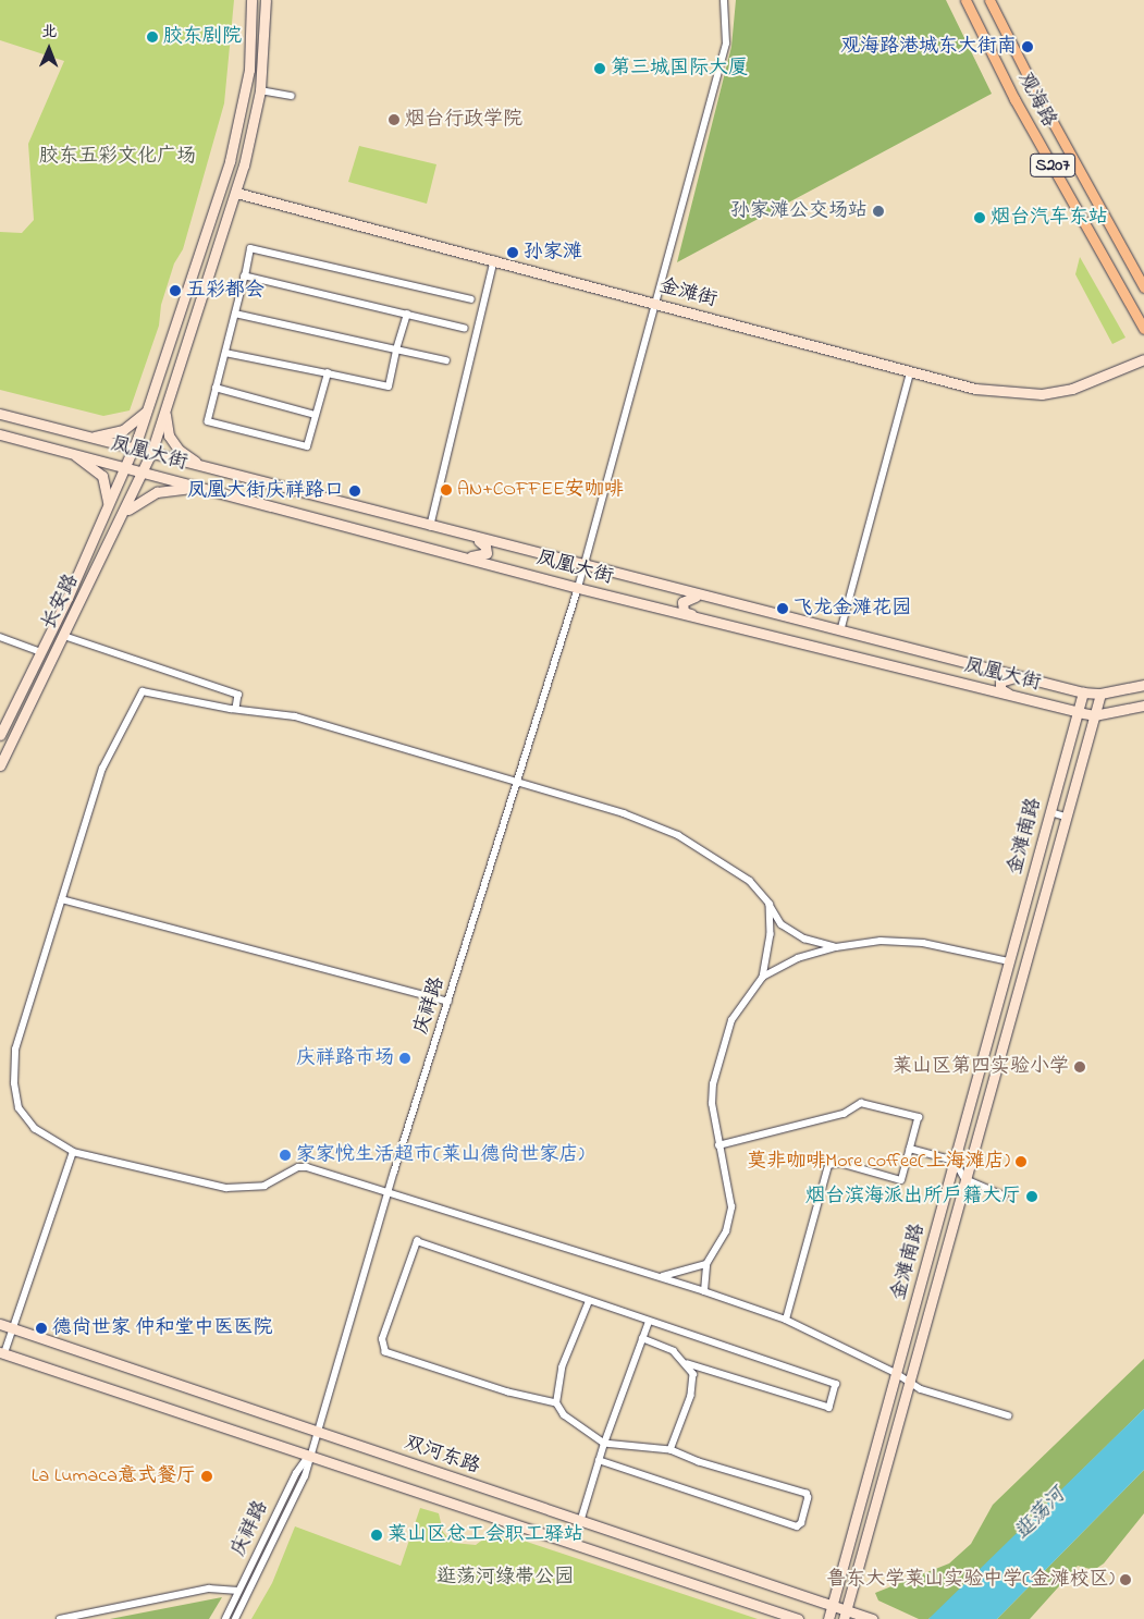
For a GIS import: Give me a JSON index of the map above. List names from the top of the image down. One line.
{"streets":{"main road":["观海路","S207"],"street":["金滩街","凤凰大街","长安路","金滩南路","庆祥路","双河东路"]},"crossings":[["金滩街","长安路"],["金滩街","庆祥路"],["凤凰大街","长安路"],["凤凰大街","金滩南路"],["凤凰大街","庆祥路"],["金滩南路","双河东路"],["庆祥路","双河东路"]],"water":["逛荡河"],"parks":["胶东五彩文化广场","逛荡河绿带公园"],"places":["胶东剧院","观海路港城东大街南","第三城国际大厦","烟台行政学院","孙家滩公交场站","烟台汽车东站","孙家滩","五彩都会","AN+COFFEE安咖啡","凤凰大街庆祥路口","飞龙金滩花园","庆祥路市场","莱山区第四实验小学","家家悦生活超市(莱山德尚世家店)","莫非咖啡More coffee(上海滩店)","烟台滨海派出所户籍大厅","德尚世家 仲和堂中医医院","La Lumaca意式餐厅","莱山区总工会职工驿站","鲁东大学莱山实验中学(金滩校区)"],"north":"top"}
